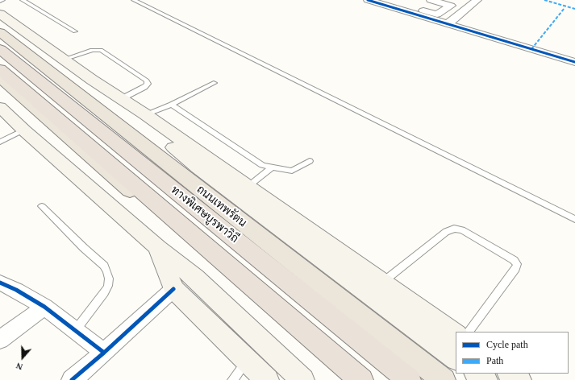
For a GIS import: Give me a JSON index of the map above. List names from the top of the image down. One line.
{"streets":{"highway":["ถนนเทพรัตน","ทางพิเศษบูรพาวิถี"]},"legend":["Cycle path","Path"],"north":"bottom"}
